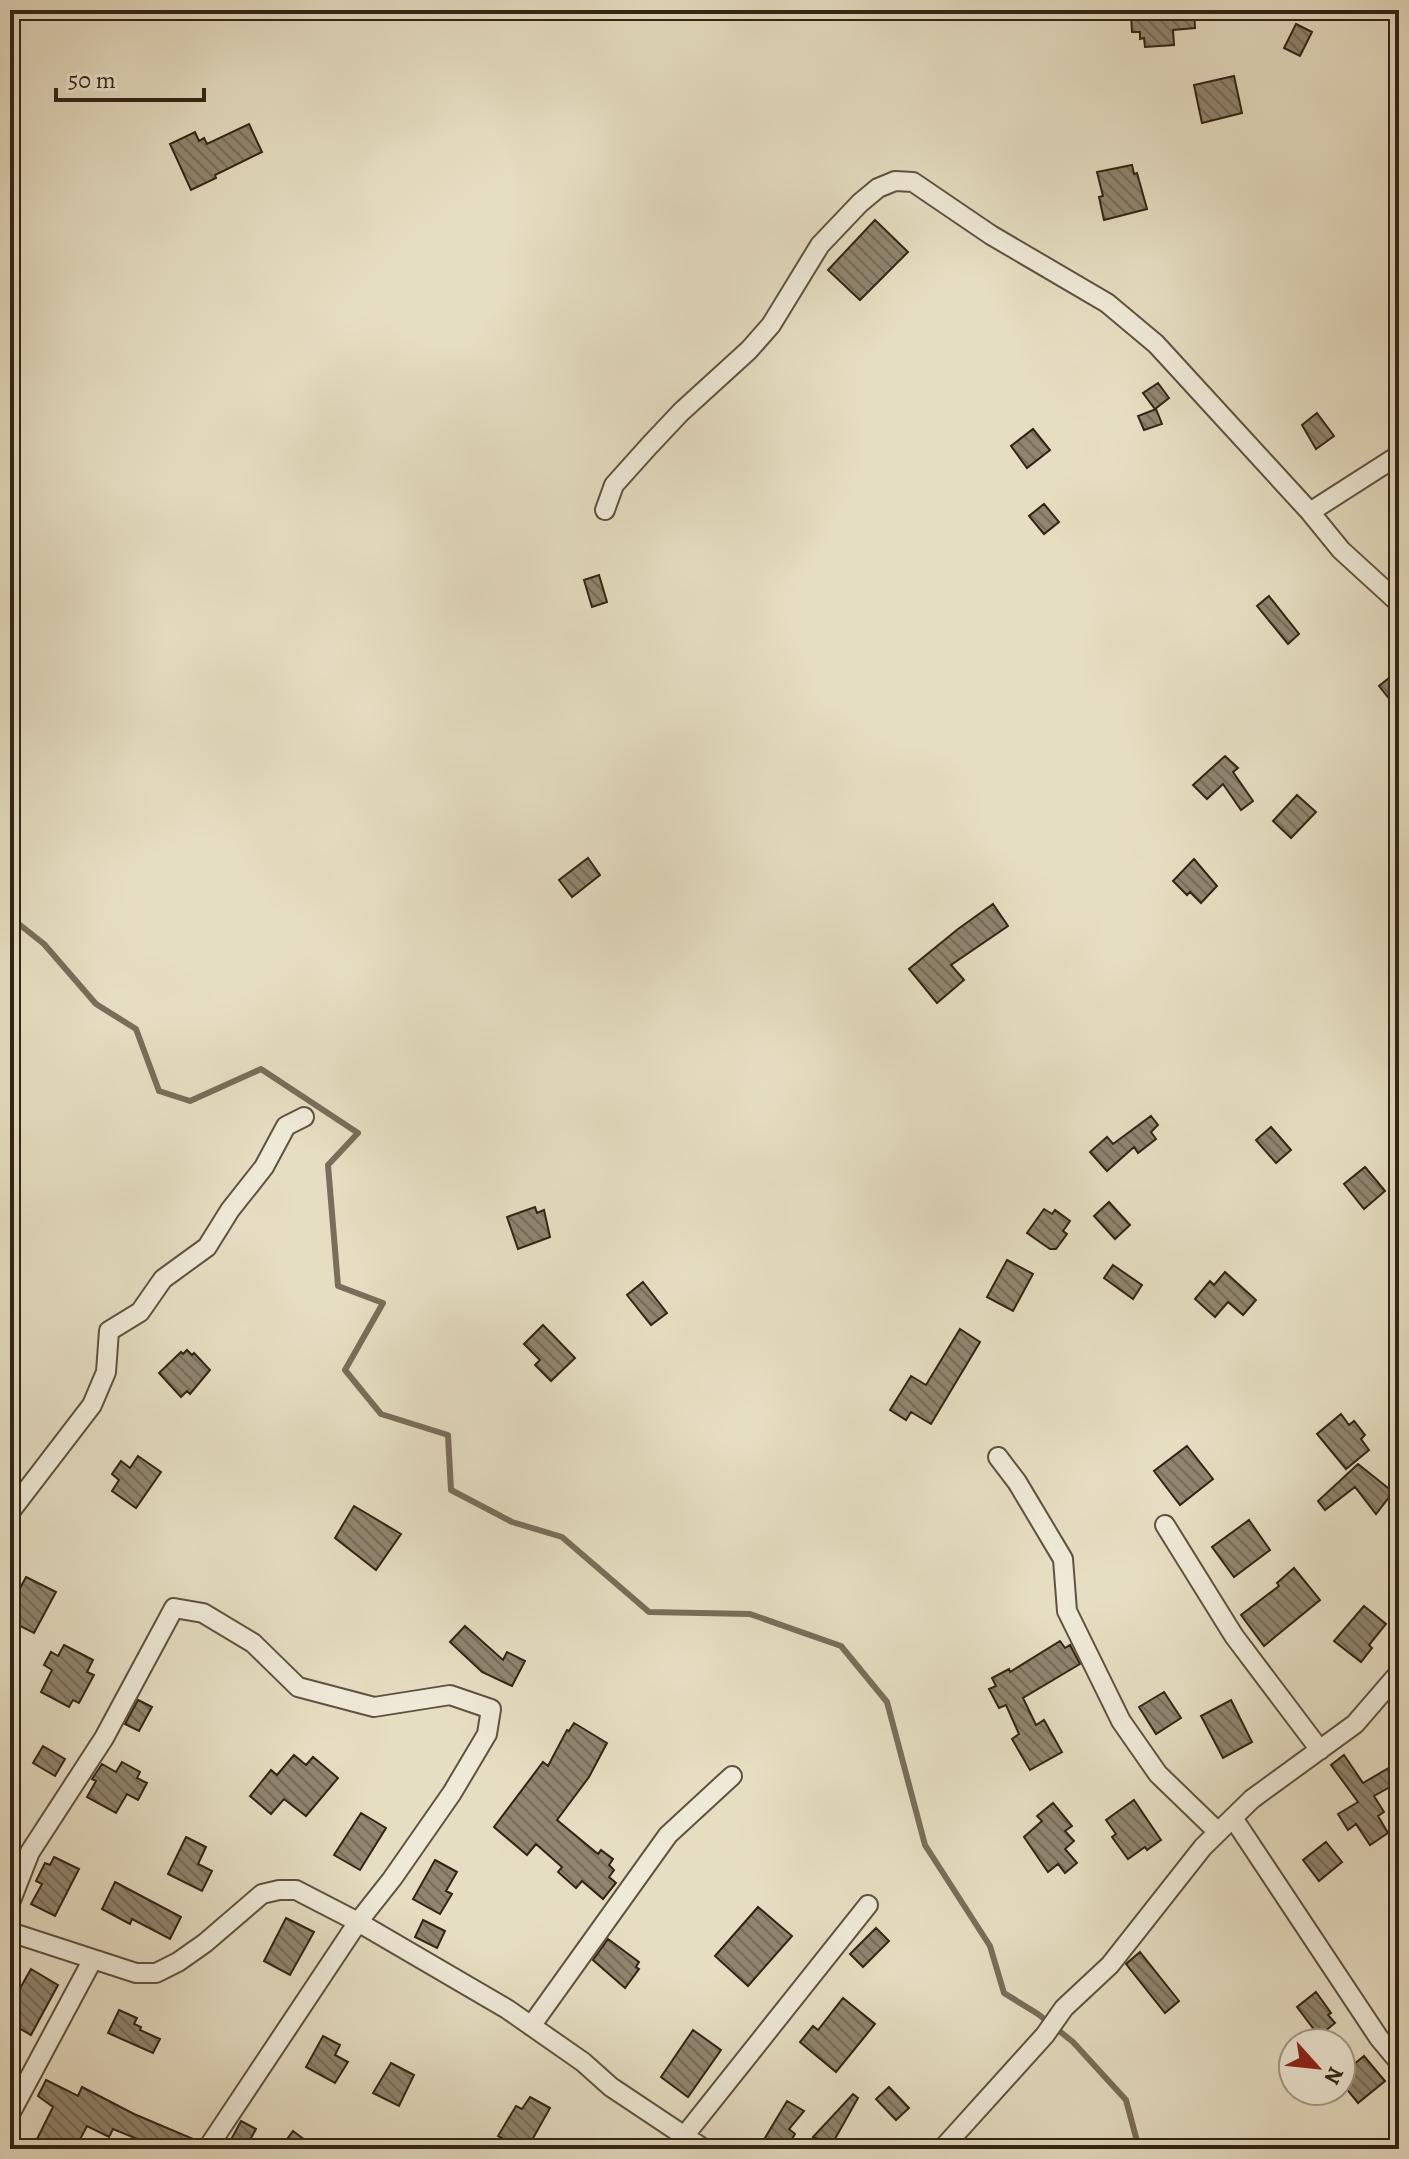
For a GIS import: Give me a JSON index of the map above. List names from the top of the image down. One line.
{"scale_bar":"50 m","north":"bottom right"}
